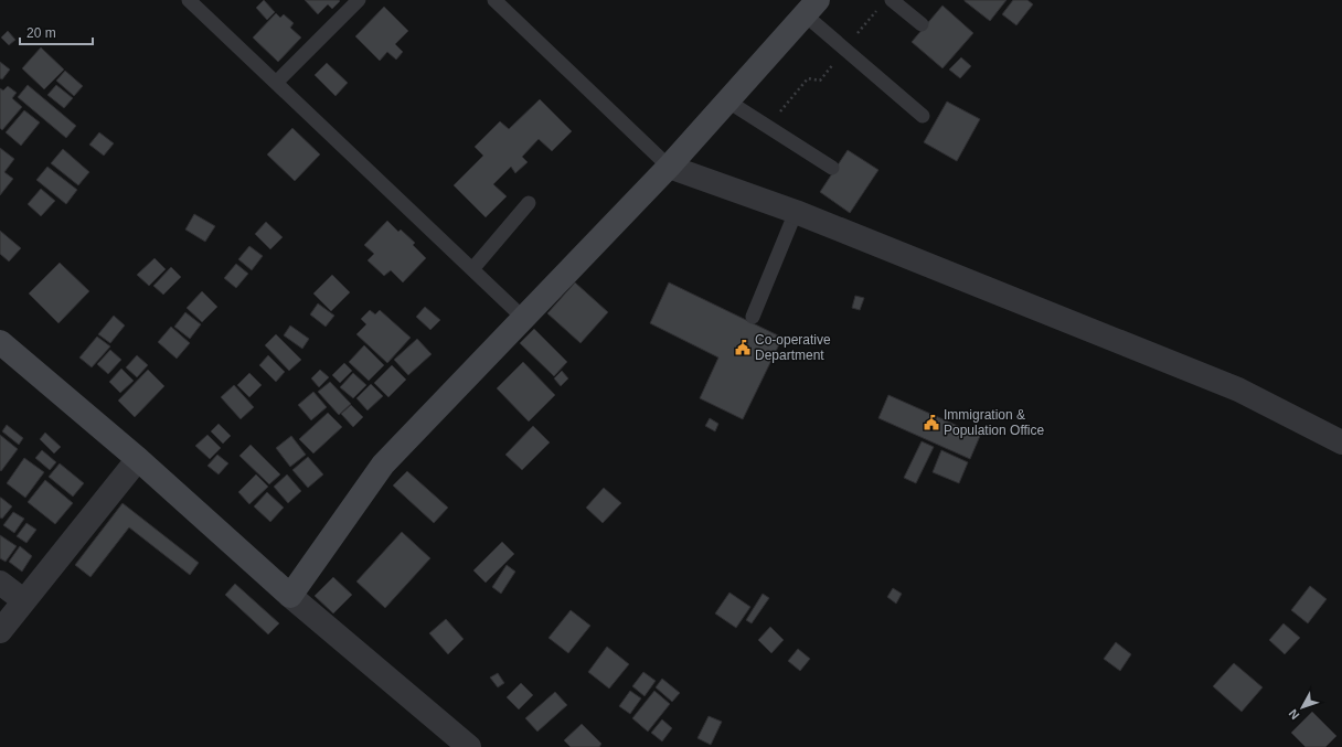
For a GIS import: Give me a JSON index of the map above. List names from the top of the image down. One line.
{"places":{"public building":["Co-operative Department","Immigration & Population Office"]},"scale_bar":"20 m","north":"bottom left"}
